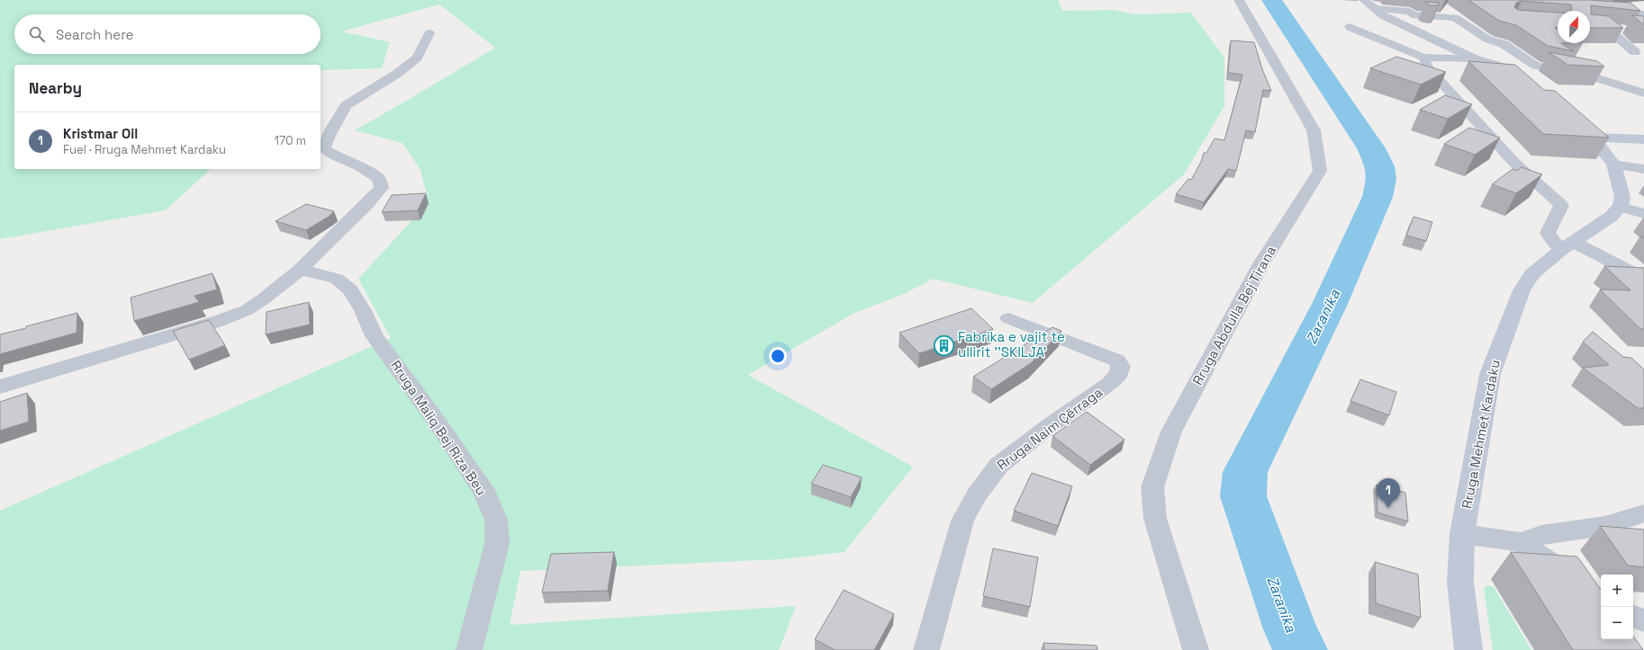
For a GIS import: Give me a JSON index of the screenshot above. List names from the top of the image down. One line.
{"streets":{"main road":["Rruga Mehmet Kardaku"],"street":["Rruga Abdulla Bej Tirana","Rruga Maliq Bej Riza Beu","Rruga Naim Çërraga"]},"water":["Zaranika"],"places":{"building":["Fabrika e vajit te ullirit ''SKILJA'"]},"north":"top right","page":{"search":"Search here","heading":"Nearby","list":[{"mark":"1","name":"Kristmar Oil","note":"Fuel · Rruga Mehmet Kardaku","value":"170 m"}],"pins":"1","map_buttons":["+","−"]}}
